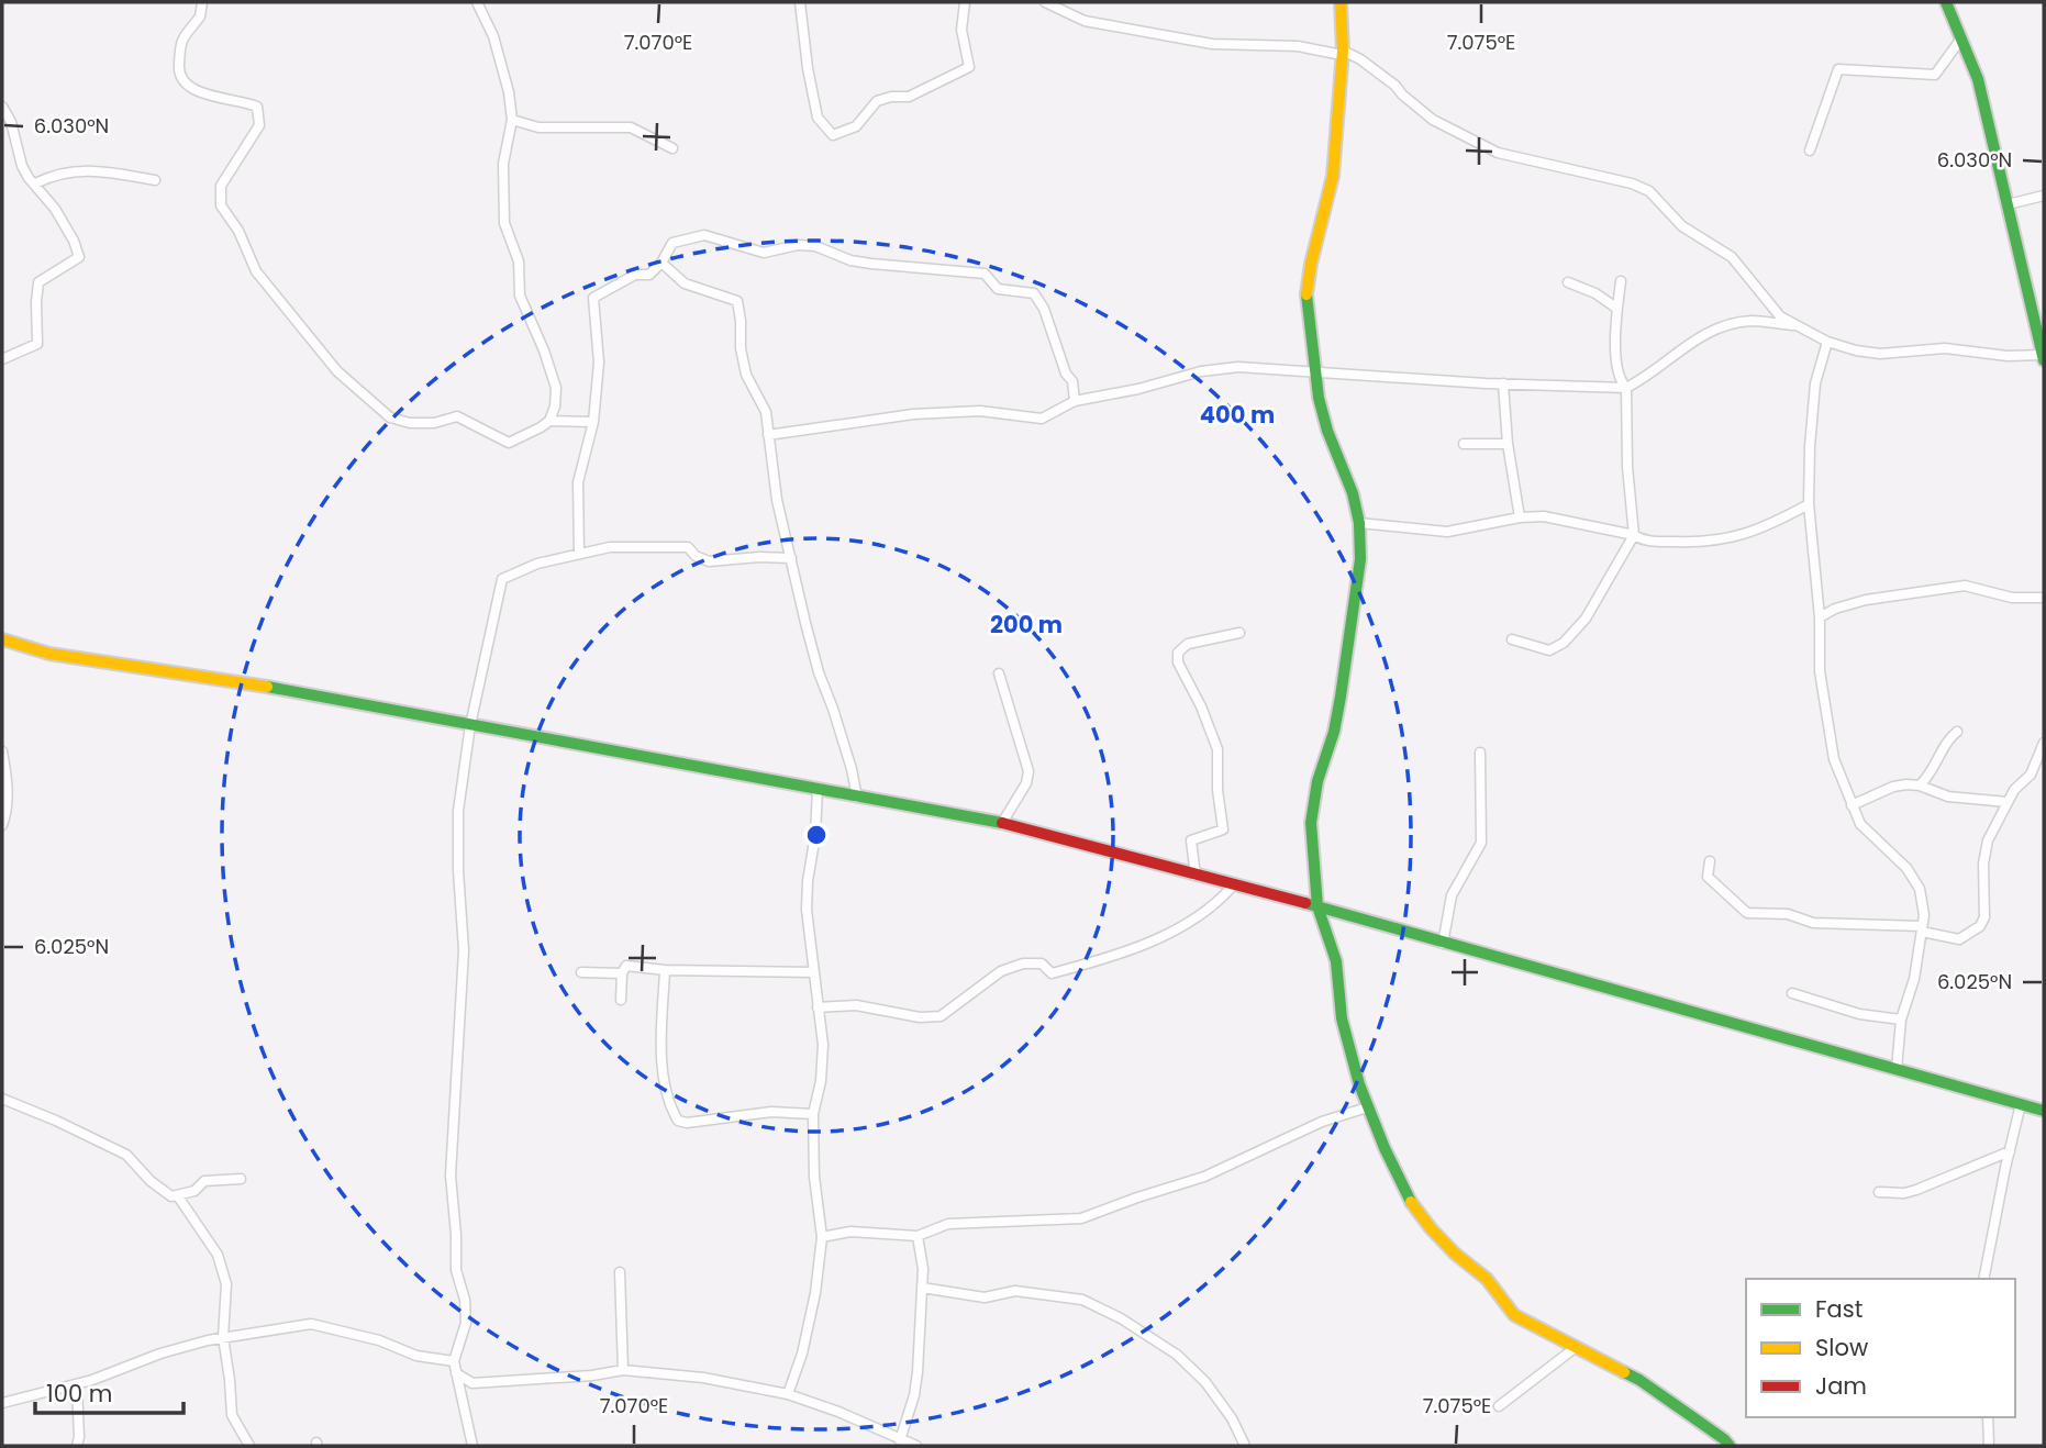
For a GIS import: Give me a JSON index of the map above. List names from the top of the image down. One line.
{"legend":["Fast","Slow","Jam"],"scale_bar":"100 m","coordinates":["7.070°E","7.075°E","6.030°N","6.025°N"],"rings":["400 m","200 m"]}
